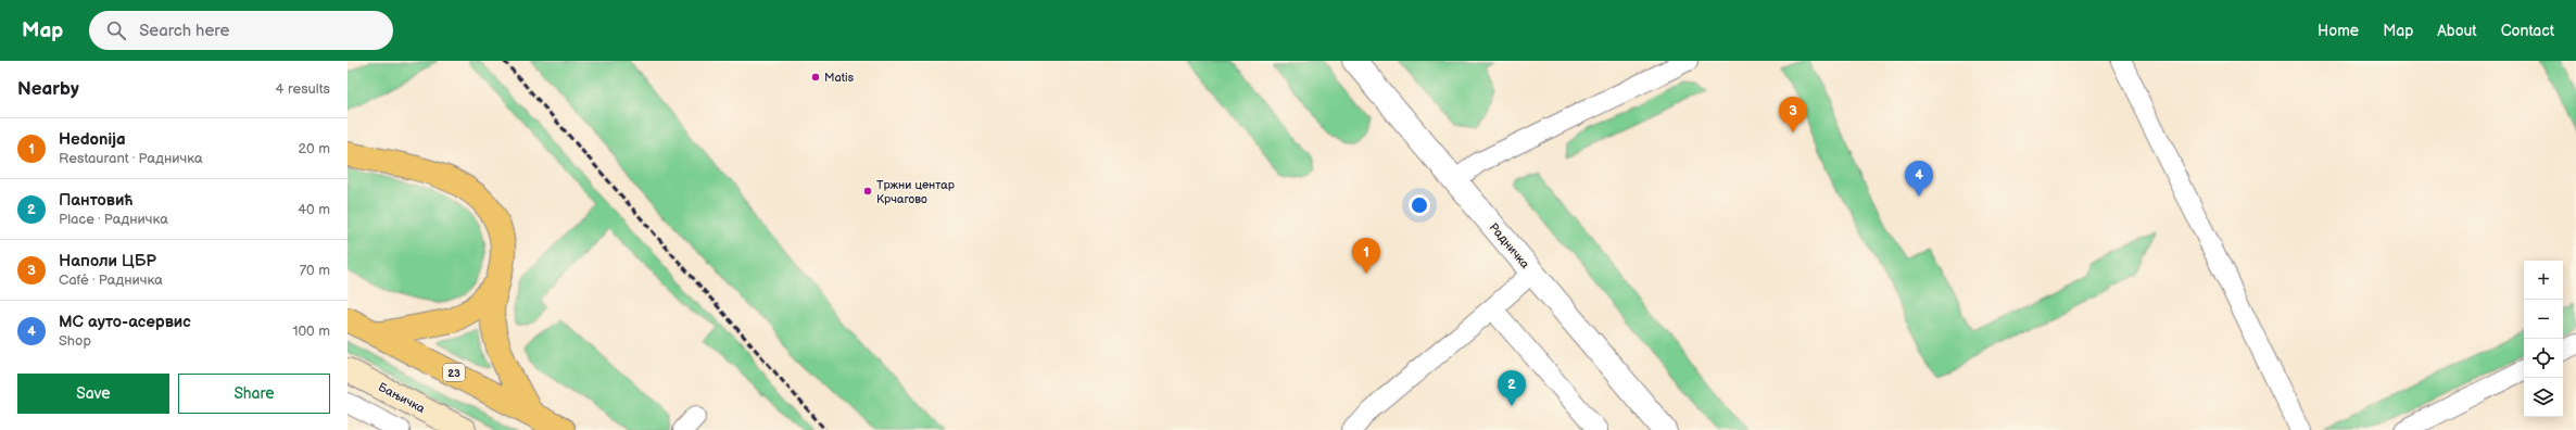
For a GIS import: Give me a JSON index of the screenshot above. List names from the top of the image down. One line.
{"streets":{"main road":["23"],"street":["Радничка","Бањичка"]},"places":["Matis","Тржни центар Крчагово"],"page":{"header":"Map","search":"Search here","nav":["Home","Map","About","Contact"],"heading":["Nearby","4 results"],"pins":["3","4","1","2"],"list":[{"mark":"1","name":"Hedonija","note":"Restaurant · Радничка","value":"20 m"},{"mark":"2","name":"Пантовић","note":"Place · Радничка","value":"40 m"},{"mark":"3","name":"Наполи ЦБР","note":"Café · Радничка","value":"70 m"},{"mark":"4","name":"МС ауто-асервис","note":"Shop","value":"100 m"}],"map_buttons":["+","−"],"buttons":["Save","Share"]}}
